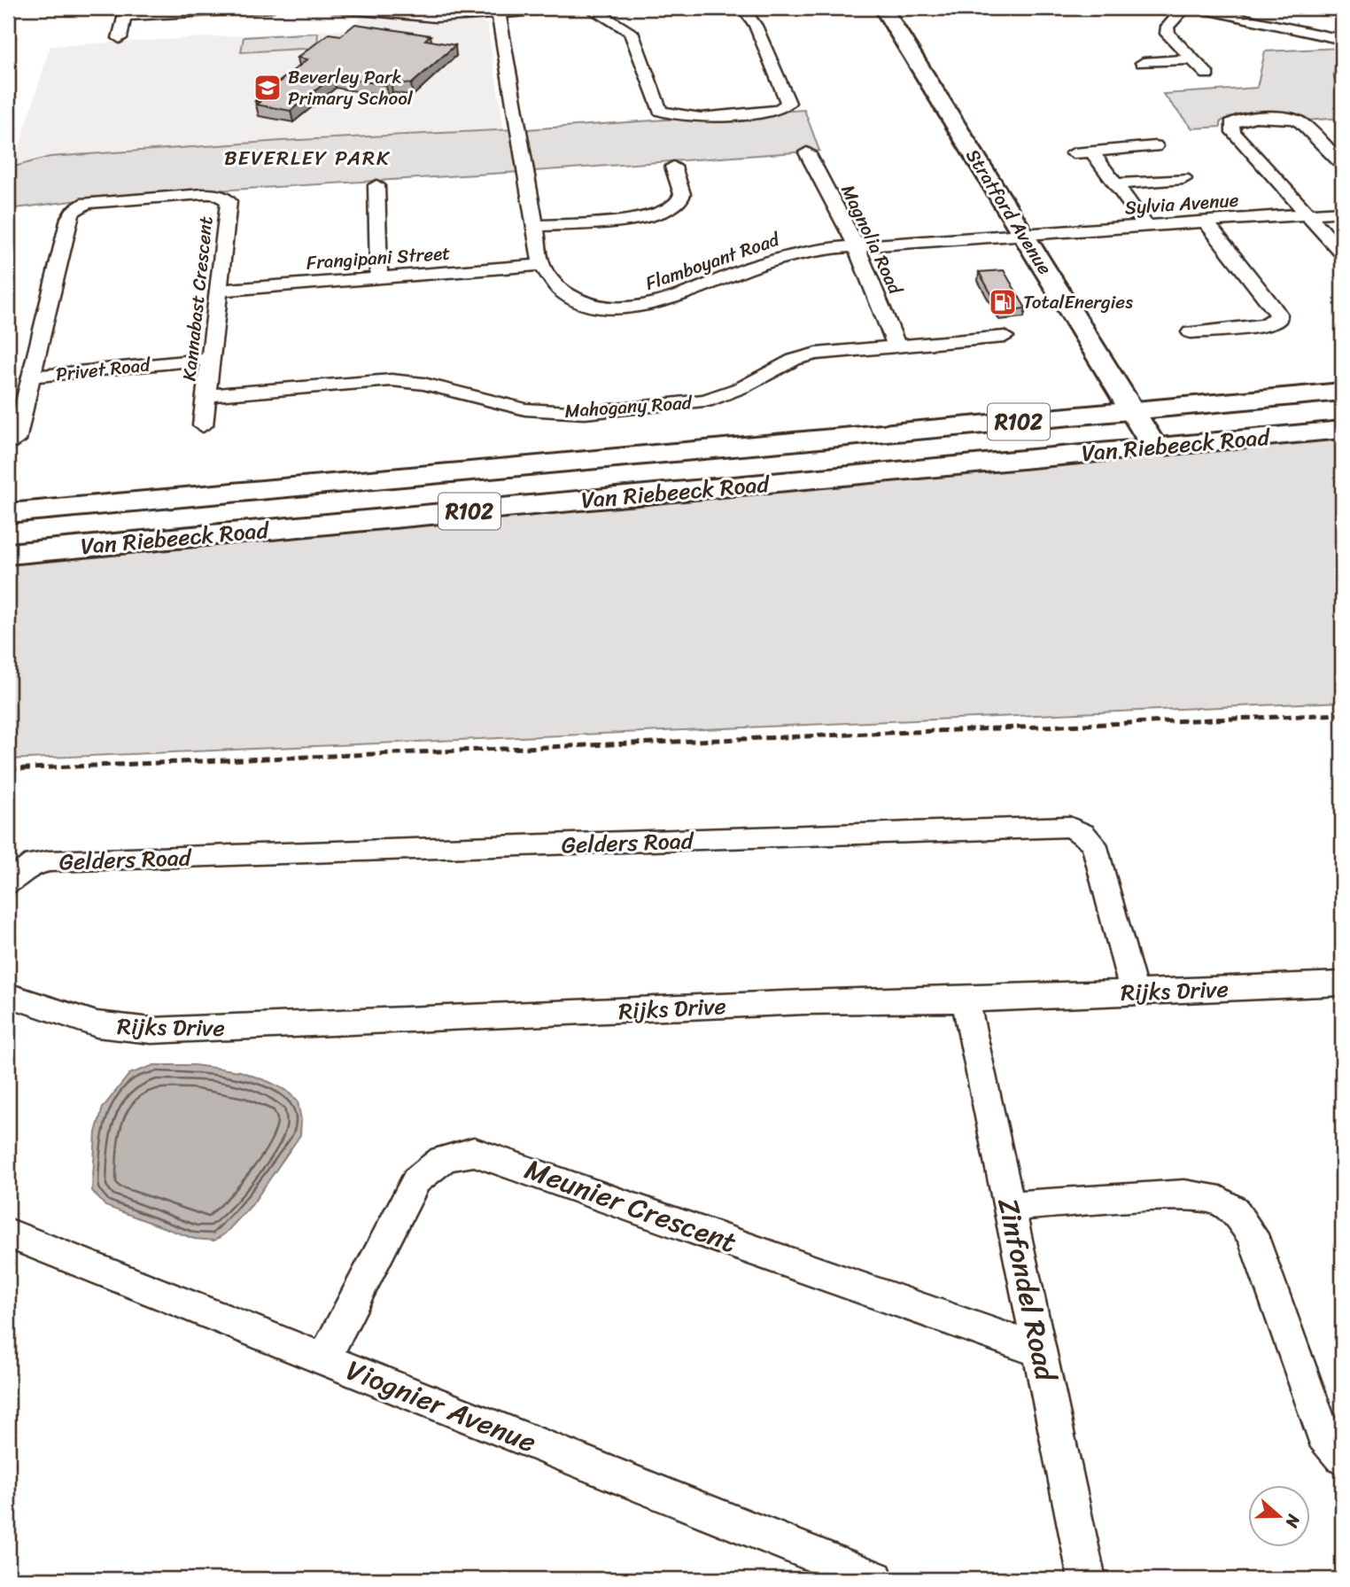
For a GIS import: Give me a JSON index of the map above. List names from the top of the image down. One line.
{"streets":{"main road":["Stratford Avenue","R102","Van Riebeeck Road"],"street":["Sylvia Avenue","Magnolia Road","Frangipani Street","Flamboyant Road","Kannabast Crescent","Privet Road","Mahogany Road","Gelders Road","Rijks Drive","Meunier Crescent","Zinfondel Road","Viognier Avenue"]},"crossings":[["Sylvia Avenue","Stratford Avenue"],["Sylvia Avenue","Flamboyant Road"],["Stratford Avenue","Flamboyant Road"],["Stratford Avenue","Van Riebeeck Road"],["Magnolia Road","Flamboyant Road"],["Magnolia Road","Mahogany Road"],["Frangipani Street","Flamboyant Road"],["Frangipani Street","Kannabast Crescent"],["Kannabast Crescent","Privet Road"],["Kannabast Crescent","Mahogany Road"],["Gelders Road","Rijks Drive"],["Rijks Drive","Zinfondel Road"],["Meunier Crescent","Zinfondel Road"],["Meunier Crescent","Viognier Avenue"]],"districts":["BEVERLEY PARK"],"places":{"school or university":["Beverley Park Primary School"],"fuel station":["TotalEnergies"]},"north":"right"}
